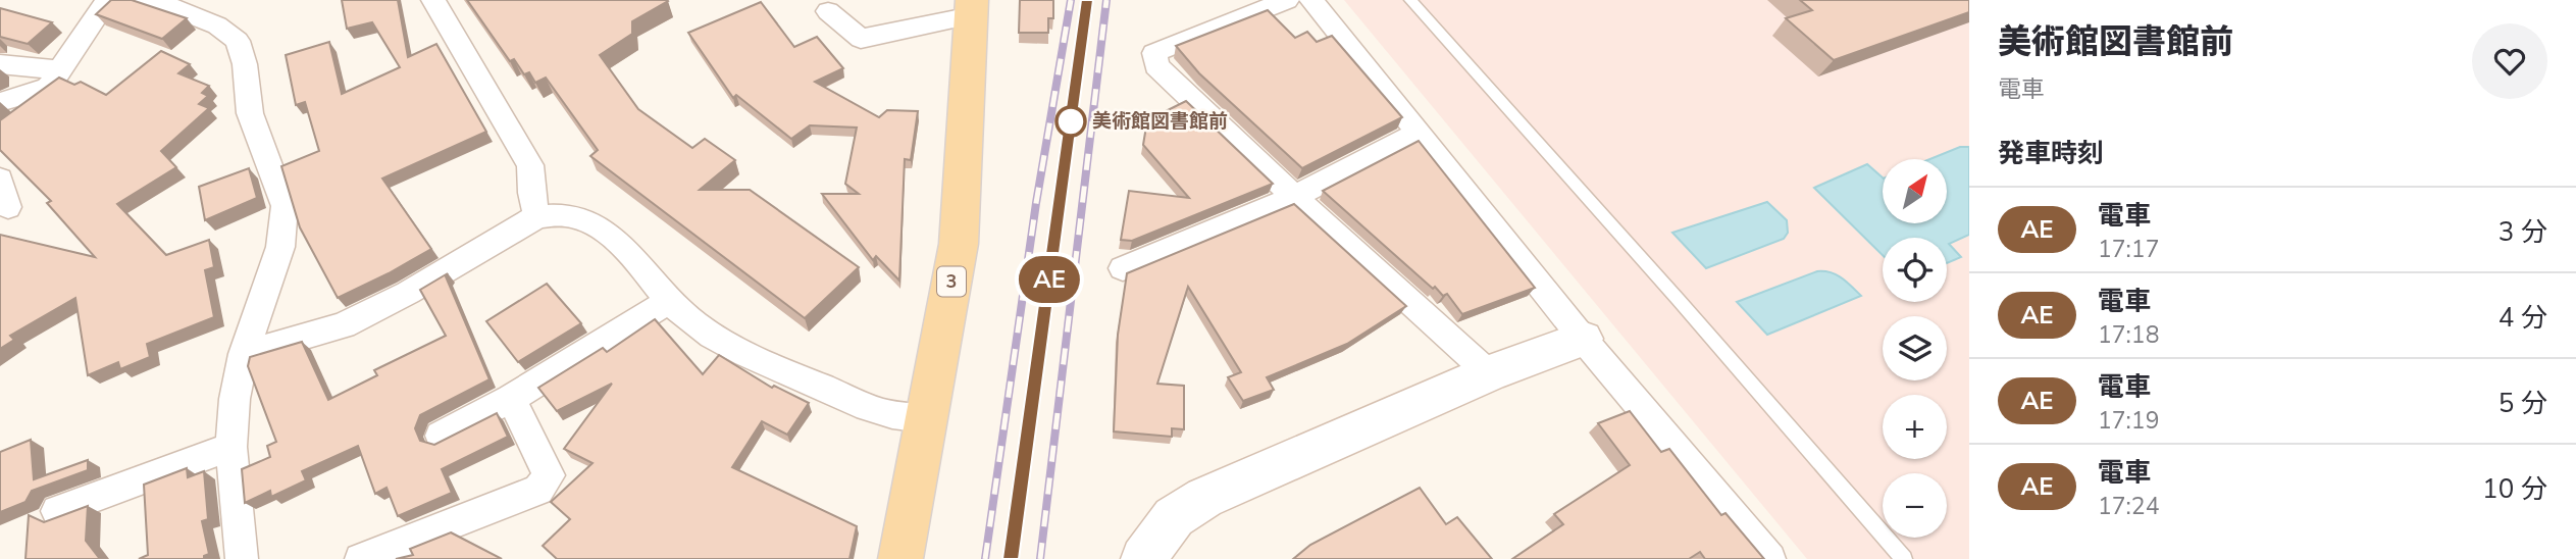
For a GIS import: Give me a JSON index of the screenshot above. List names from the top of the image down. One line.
{"streets":{"main road":["3"]},"places":["美術館図書館前"],"north":"top right","page":{"on_map":"AE","heading":[["美術館図書館前","電車"],"発車時刻"],"map_buttons":["+","−"],"list":[{"mark":"AE","name":"電車","note":"17:17","value":"3 分"},{"mark":"AE","name":"電車","note":"17:18","value":"4 分"},{"mark":"AE","name":"電車","note":"17:19","value":"5 分"},{"mark":"AE","name":"電車","note":"17:24","value":"10 分"}]}}
